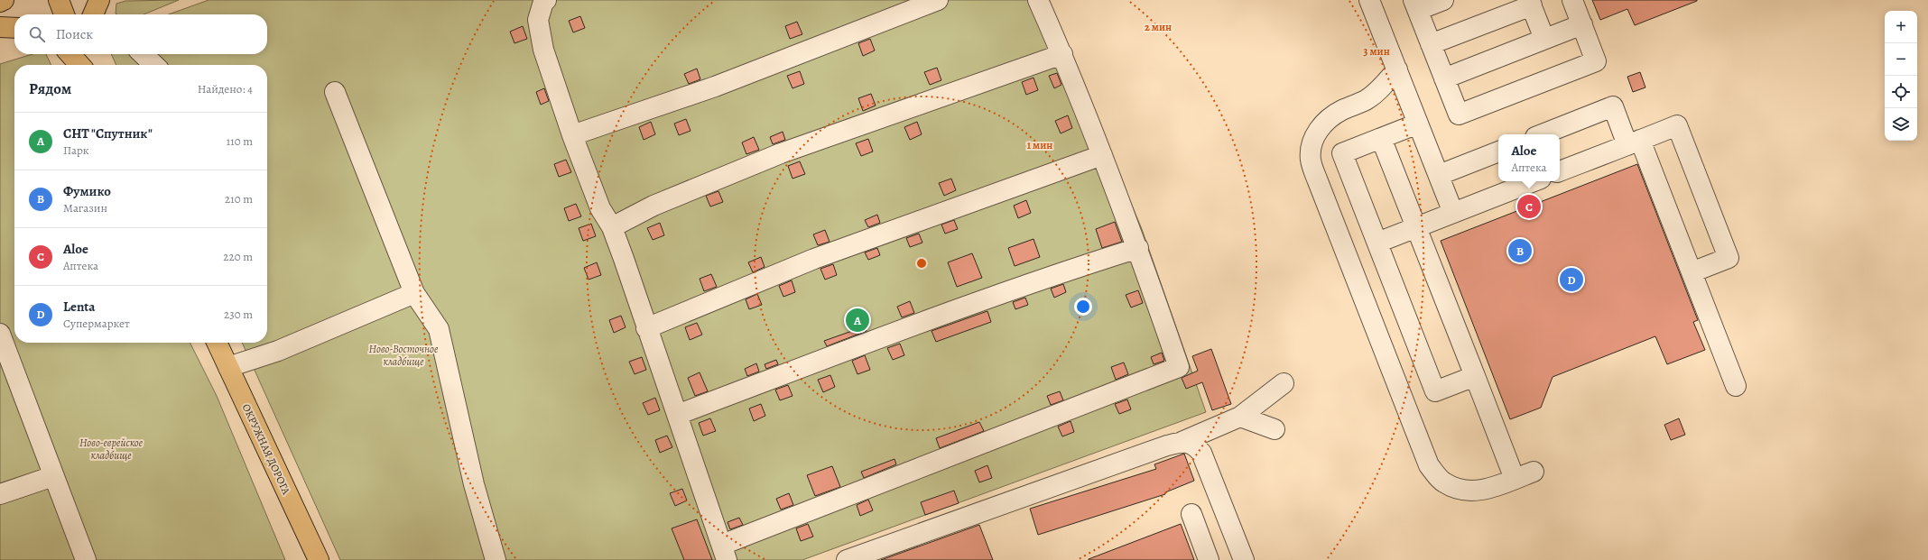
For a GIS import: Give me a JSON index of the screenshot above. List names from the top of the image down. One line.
{"streets":{"main road":["ОКРУЖНАЯ ДОРОГА"]},"parks":["Ново-Восточное кладбище","Ново-еврейское кладбище"],"page":{"map_buttons":["+","−"],"search":"Поиск","heading":["Рядом","Найдено: 4"],"list":[{"mark":"A","name":"СНТ \"Спутник\"","note":"Парк","value":"110 m"},{"mark":"B","name":"Фумико","note":"Магазин","value":"210 m"},{"mark":"C","name":"Aloe","note":"Аптека","value":"220 m"},{"mark":"D","name":"Lenta","note":"Супермаркет","value":"230 m"}],"popup":["Aloe","Аптека"],"pins":["C","B","D","A"]},"rings":["2 мин","3 мин","1 мин"]}
